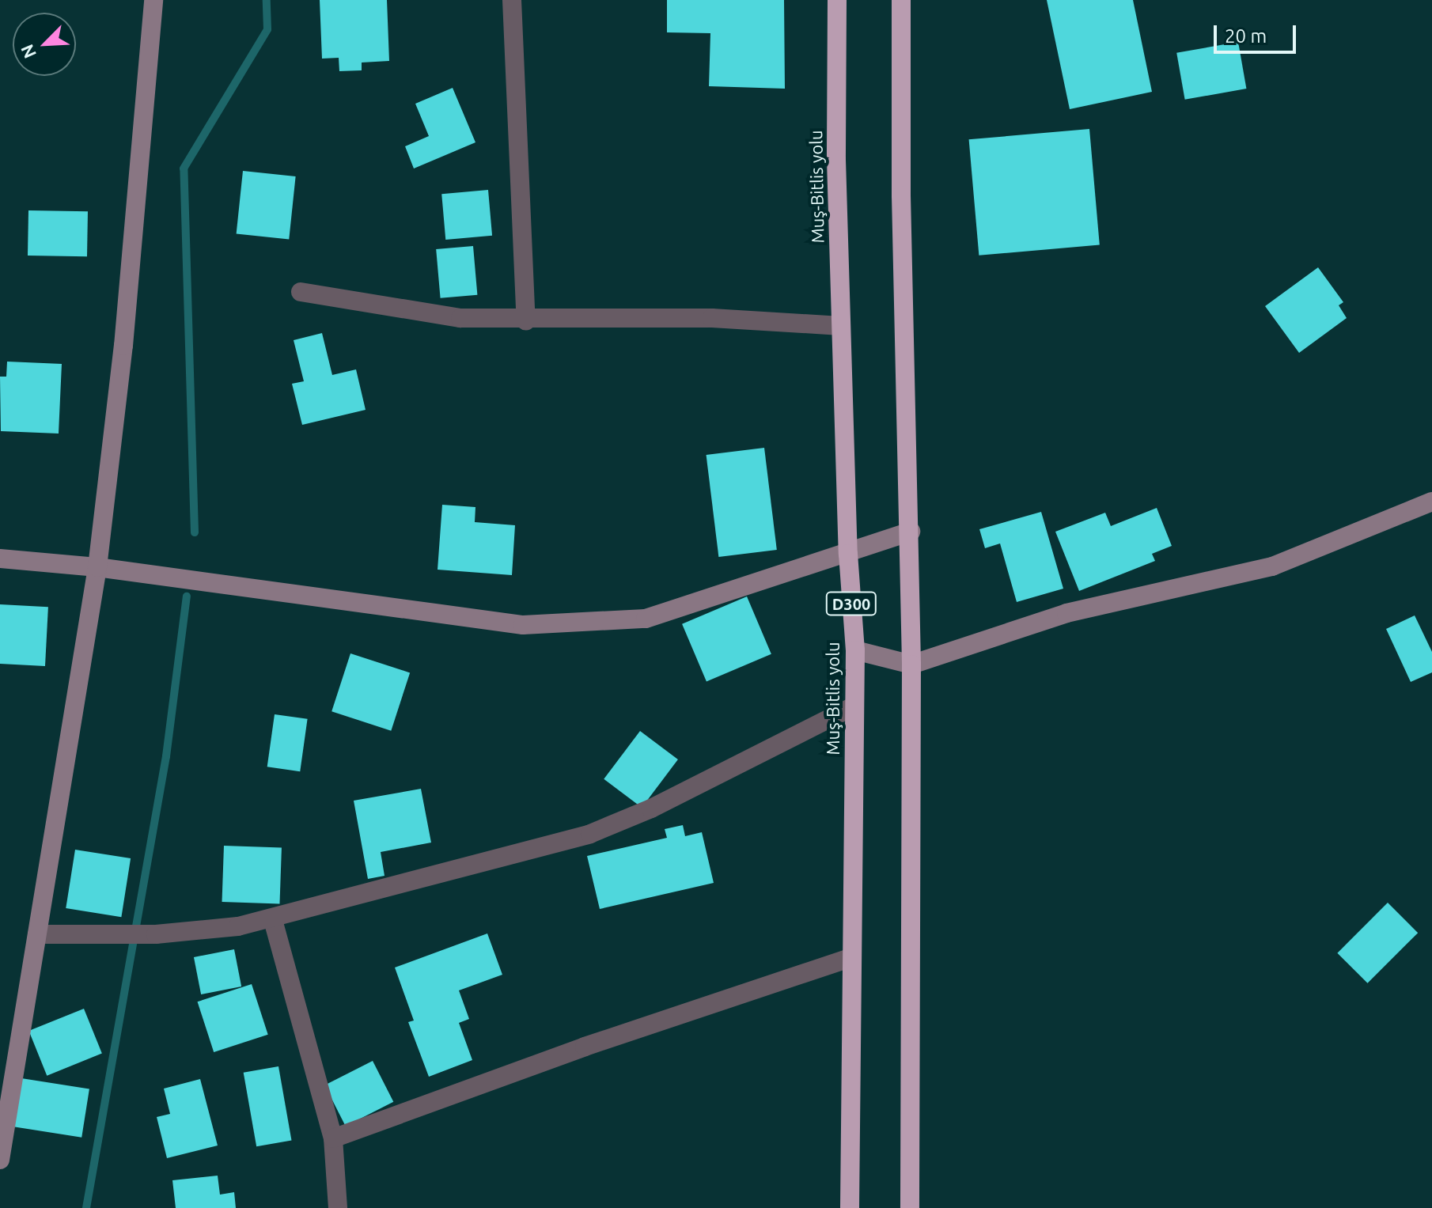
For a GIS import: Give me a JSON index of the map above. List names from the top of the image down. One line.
{"streets":{"highway":["Muş-Bitlis yolu","D300"]},"scale_bar":"20 m","north":"bottom left"}
